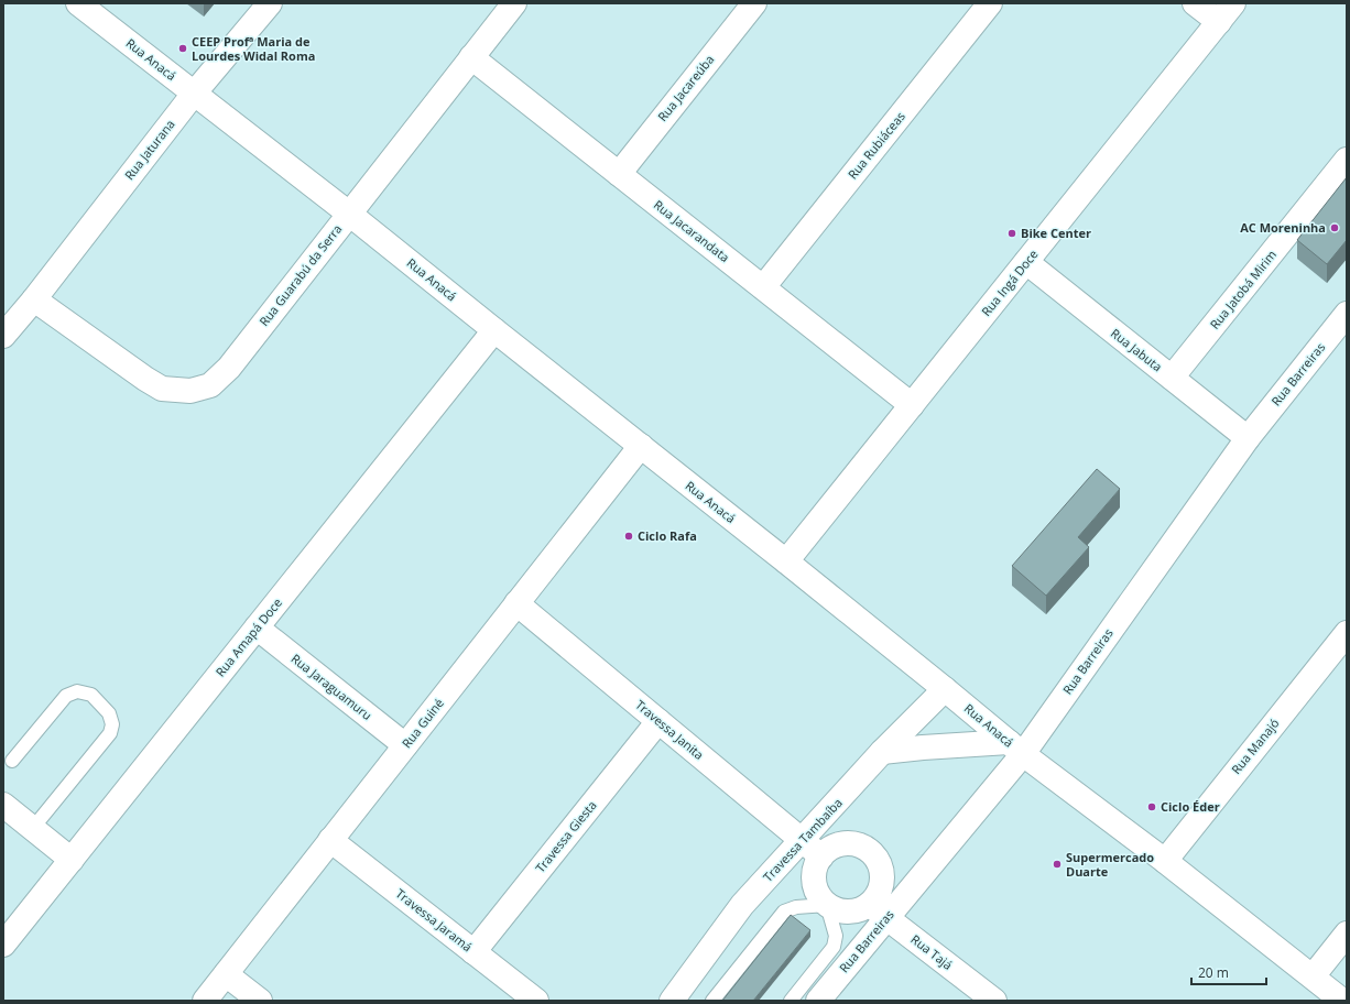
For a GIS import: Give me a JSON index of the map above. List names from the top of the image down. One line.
{"streets":{"street":["Rua Anacá","Rua Jacareúba","Rua Rubiáceas","Rua Jaturana","Rua Jacarandata","Rua Guarabú da Serra","Rua Ingá Doce","Rua Jatobá Mirim","Rua Jabuta","Rua Barreiras","Rua Amapá Doce","Rua Jaraguamuru","Rua Guiné","Travessa Janita","Rua Manajó","Travessa Giesta","Travessa Tambaíba","Travessa Jaramá","Rua Tajá"]},"crossings":[["Rua Anacá","Rua Jaturana"],["Rua Anacá","Rua Guarabú da Serra"],["Rua Anacá","Rua Ingá Doce"],["Rua Anacá","Rua Barreiras"],["Rua Anacá","Rua Amapá Doce"],["Rua Anacá","Rua Guiné"],["Rua Anacá","Rua Manajó"],["Rua Anacá","Travessa Tambaíba"],["Rua Jacareúba","Rua Jacarandata"],["Rua Rubiáceas","Rua Jacarandata"],["Rua Jaturana","Rua Guarabú da Serra"],["Rua Jacarandata","Rua Guarabú da Serra"],["Rua Jacarandata","Rua Ingá Doce"],["Rua Ingá Doce","Rua Jabuta"],["Rua Jatobá Mirim","Rua Jabuta"],["Rua Jabuta","Rua Barreiras"],["Rua Barreiras","Travessa Janita"],["Rua Barreiras","Rua Tajá"],["Rua Amapá Doce","Rua Jaraguamuru"],["Rua Jaraguamuru","Rua Guiné"],["Rua Guiné","Travessa Janita"],["Rua Guiné","Travessa Jaramá"],["Travessa Janita","Travessa Giesta"],["Travessa Janita","Travessa Tambaíba"],["Travessa Janita","Rua Tajá"],["Travessa Giesta","Travessa Jaramá"]],"places":["CEEP Profª Maria de Lourdes Widal Roma","AC Moreninha","Bike Center","Ciclo Rafa","Ciclo Éder","Supermercado Duarte"],"scale_bar":"20 m"}
